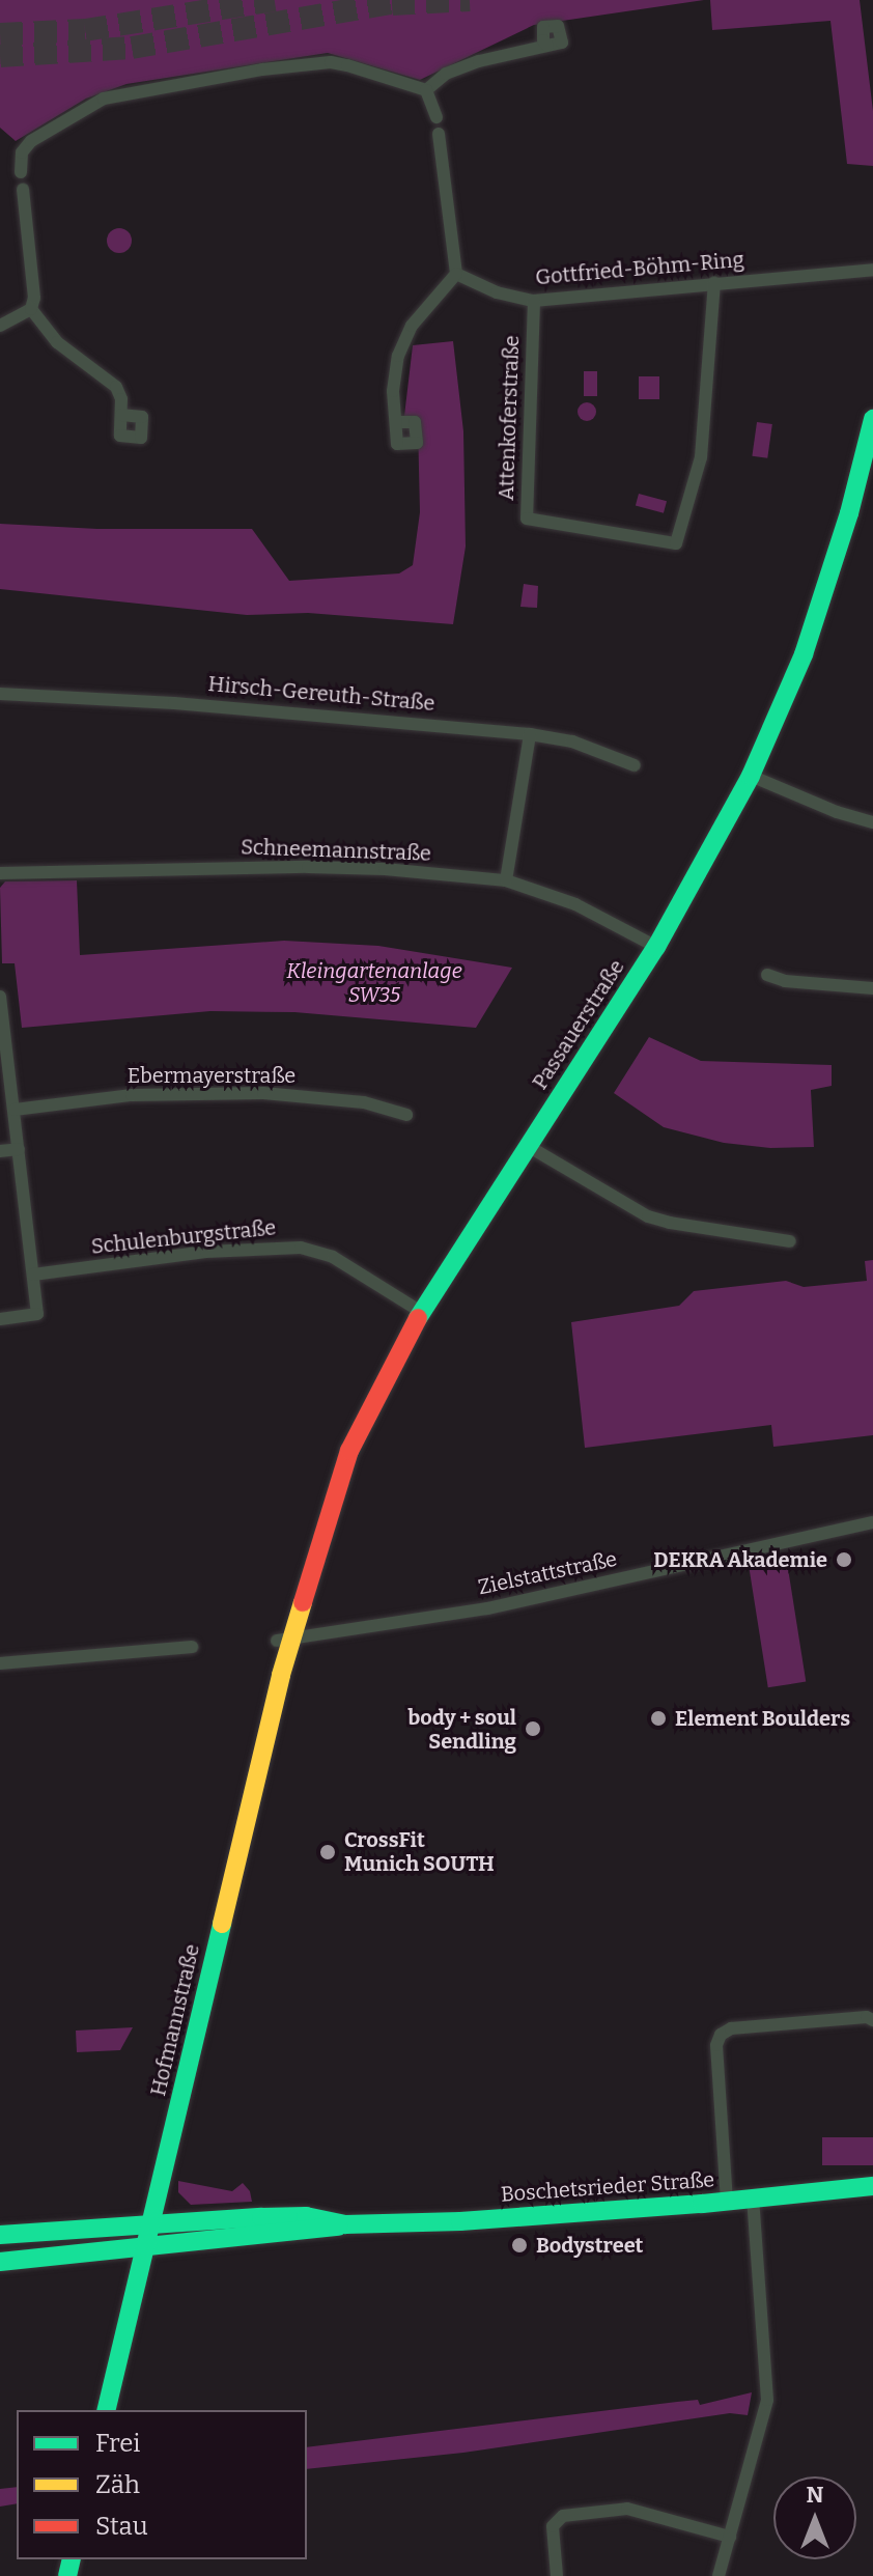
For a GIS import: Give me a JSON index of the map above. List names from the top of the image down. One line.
{"streets":{"street":["Gottfried-Böhm-Ring","Attenkoferstraße","Hirsch-Gereuth-Straße","Schneemannstraße","Passauerstraße","Ebermayerstraße","Schulenburgstraße","Zielstattstraße","Hofmannstraße","Boschetsrieder Straße"]},"crossings":[["Gottfried-Böhm-Ring","Attenkoferstraße"],["Schneemannstraße","Passauerstraße"],["Passauerstraße","Schulenburgstraße"],["Passauerstraße","Zielstattstraße"],["Passauerstraße","Hofmannstraße"],["Zielstattstraße","Hofmannstraße"],["Hofmannstraße","Boschetsrieder Straße"]],"parks":["Kleingartenanlage SW35"],"places":["DEKRA Akademie","Element Boulders","body + soul Sendling","CrossFit Munich SOUTH","Bodystreet"],"legend":["Frei","Zäh","Stau"],"north":"top"}
